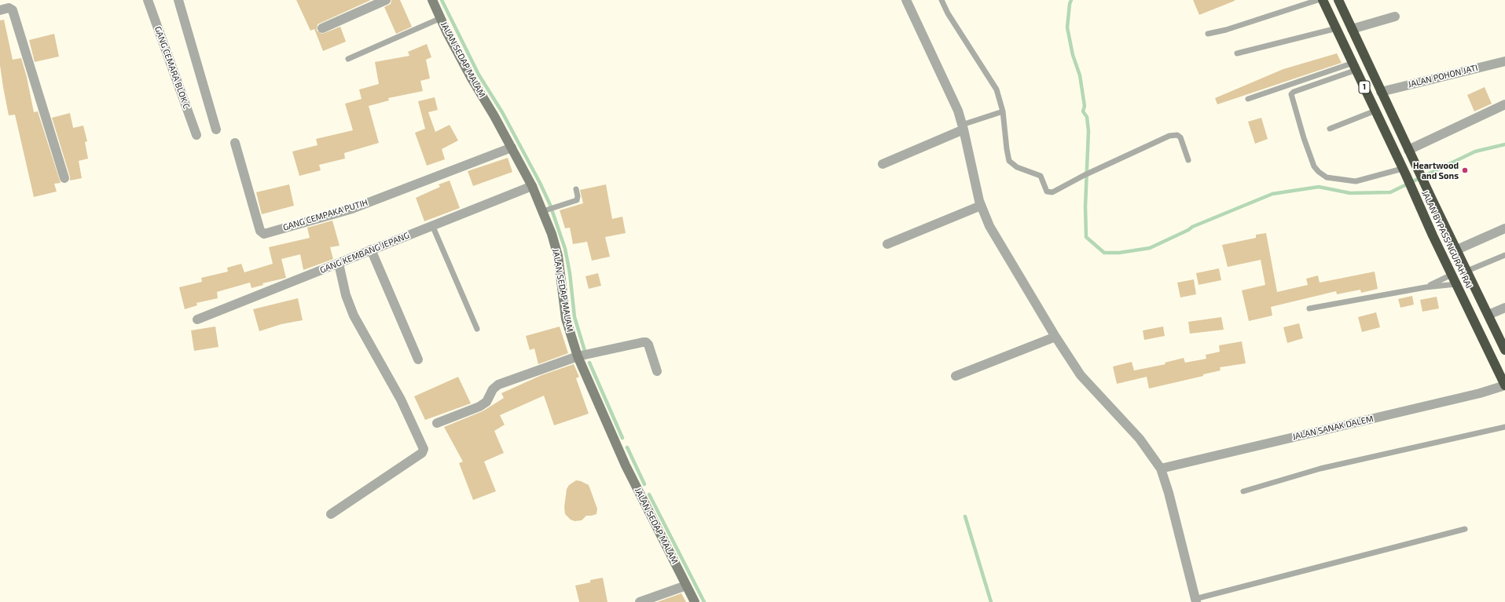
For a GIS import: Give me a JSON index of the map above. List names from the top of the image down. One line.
{"streets":{"highway":["1","JALAN BYPASS NGURAH RAI"],"street":["JALAN SEDAP MALAM","GANG CEMARA BLOK C","JALAN POHON JATI","GANG CEMPAKA PUTIH","GANG KEMBANG JEPANG","JALAN SANAK DALEM"]},"crossings":[["JALAN SEDAP MALAM","GANG CEMPAKA PUTIH"],["JALAN SEDAP MALAM","GANG KEMBANG JEPANG"],["JALAN POHON JATI","JALAN BYPASS NGURAH RAI"],["JALAN BYPASS NGURAH RAI","JALAN SANAK DALEM"]],"places":["Heartwood and Sons"]}
